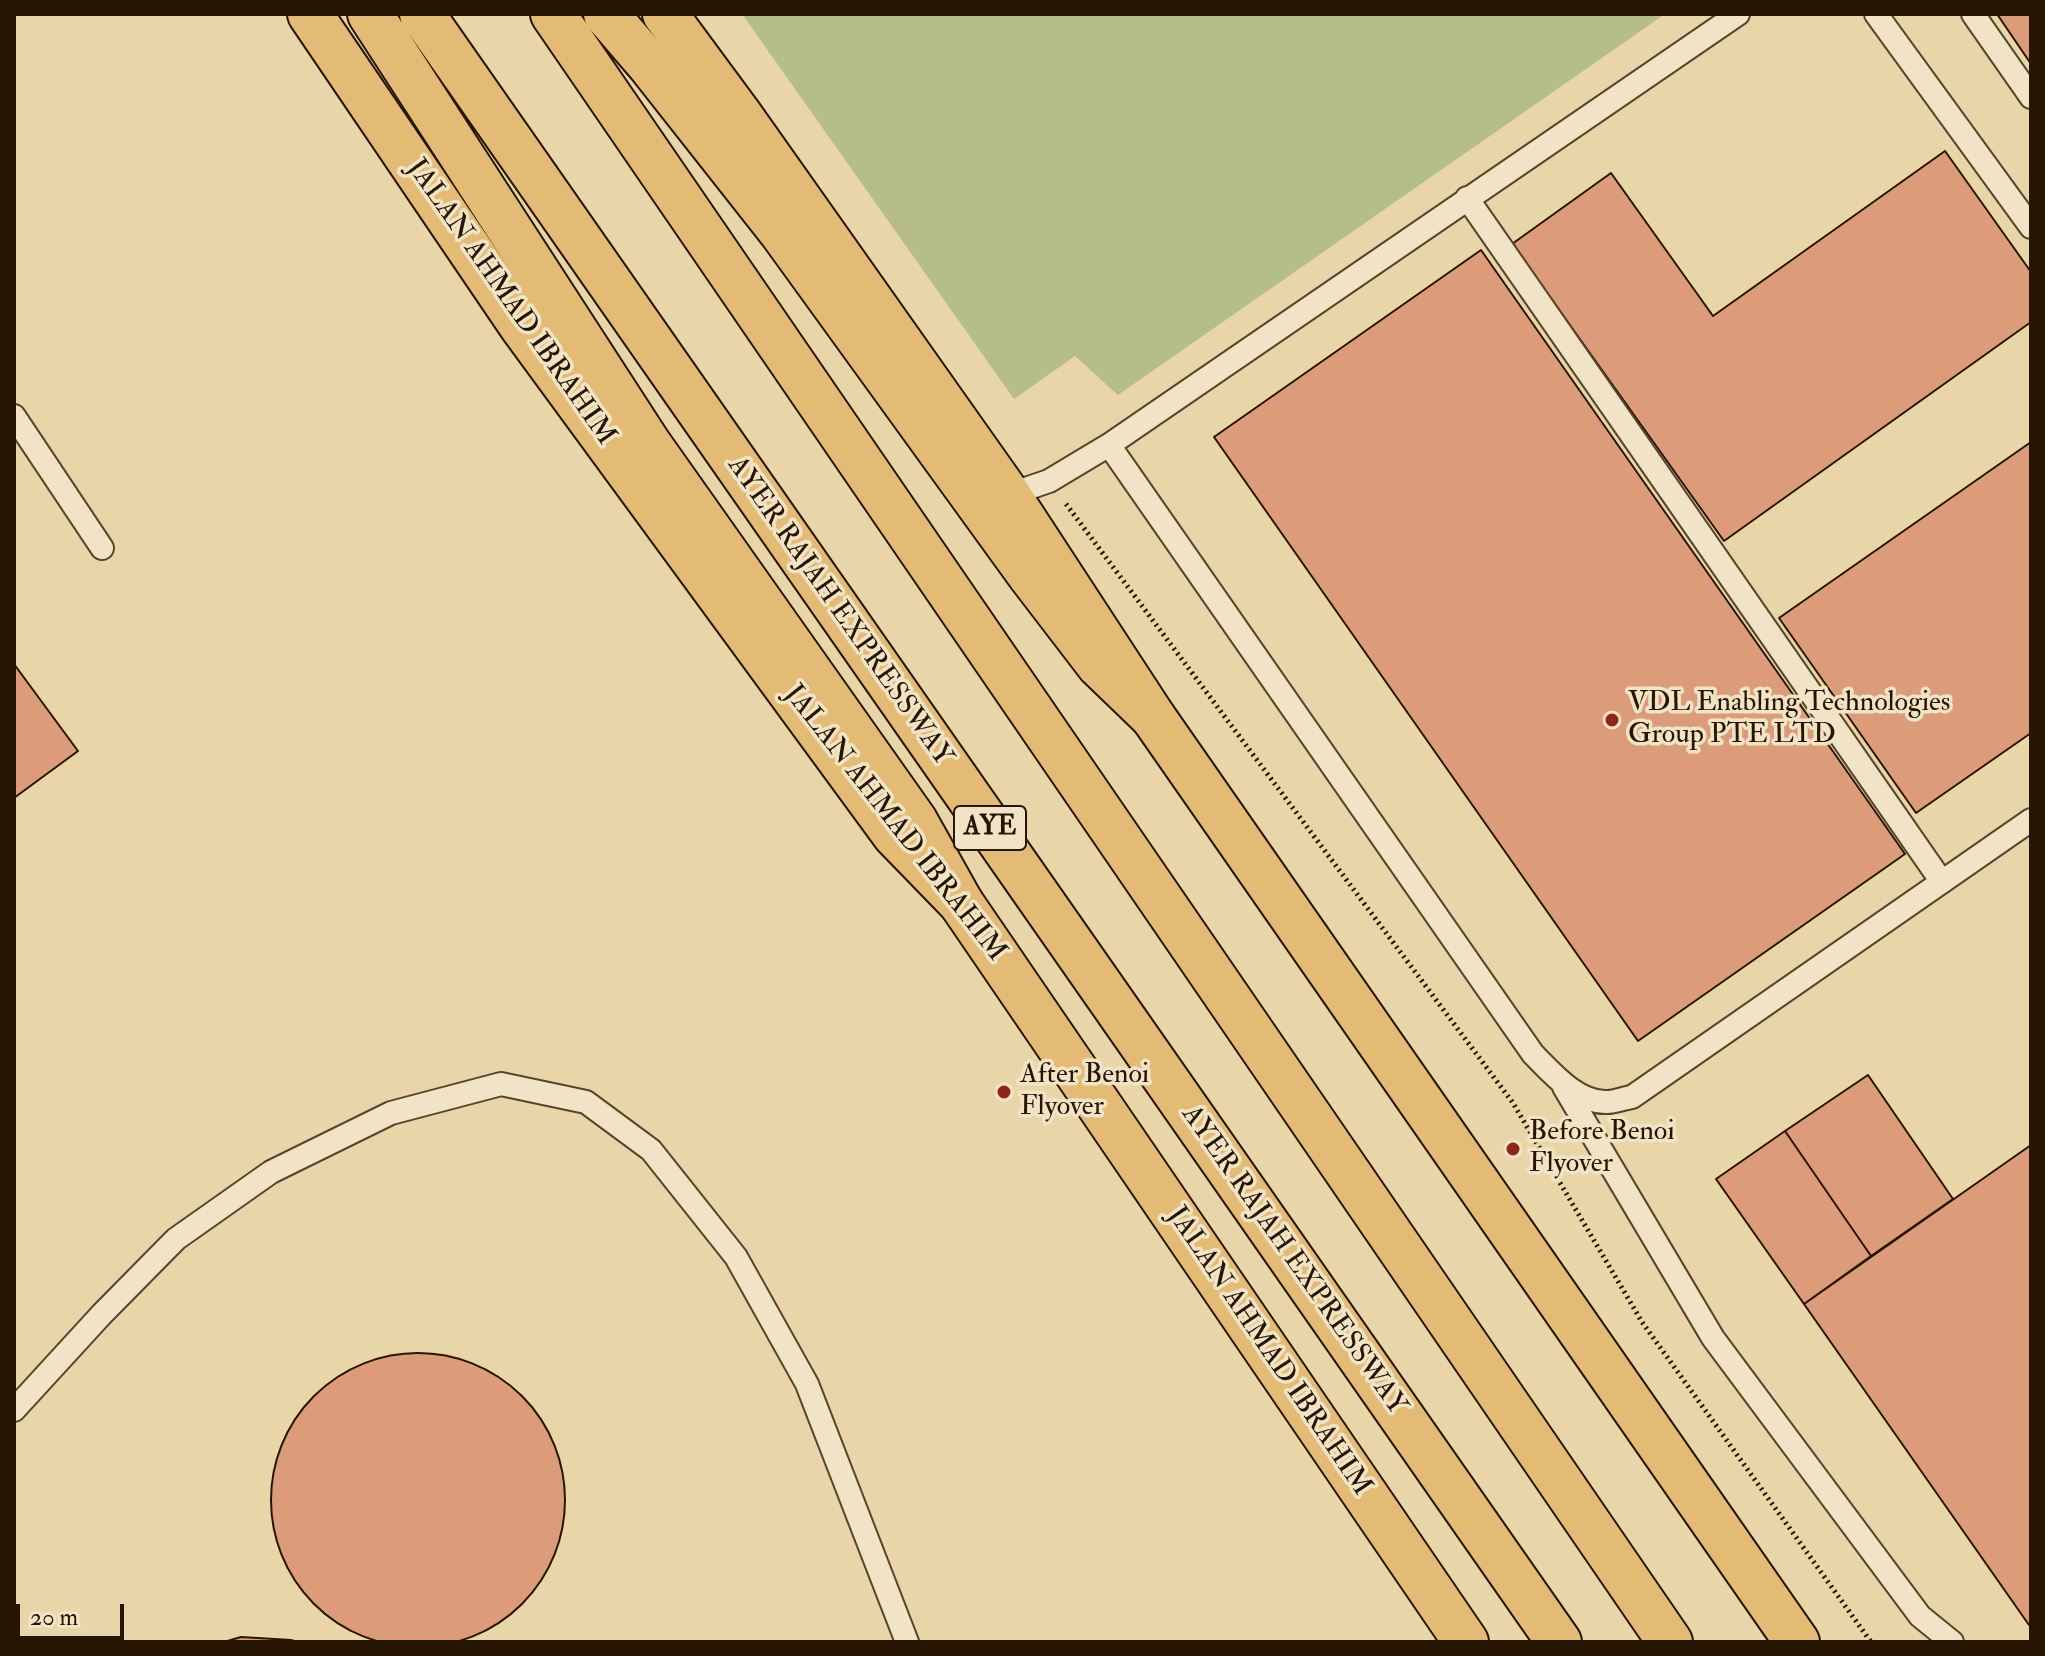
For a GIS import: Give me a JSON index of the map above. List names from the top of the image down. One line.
{"streets":{"main road":["JALAN AHMAD IBRAHIM","AYER RAJAH EXPRESSWAY","AYE"]},"places":["VDL Enabling Technologies Group PTE LTD","After Benoi Flyover","Before Benoi Flyover"],"scale_bar":"20 m"}
